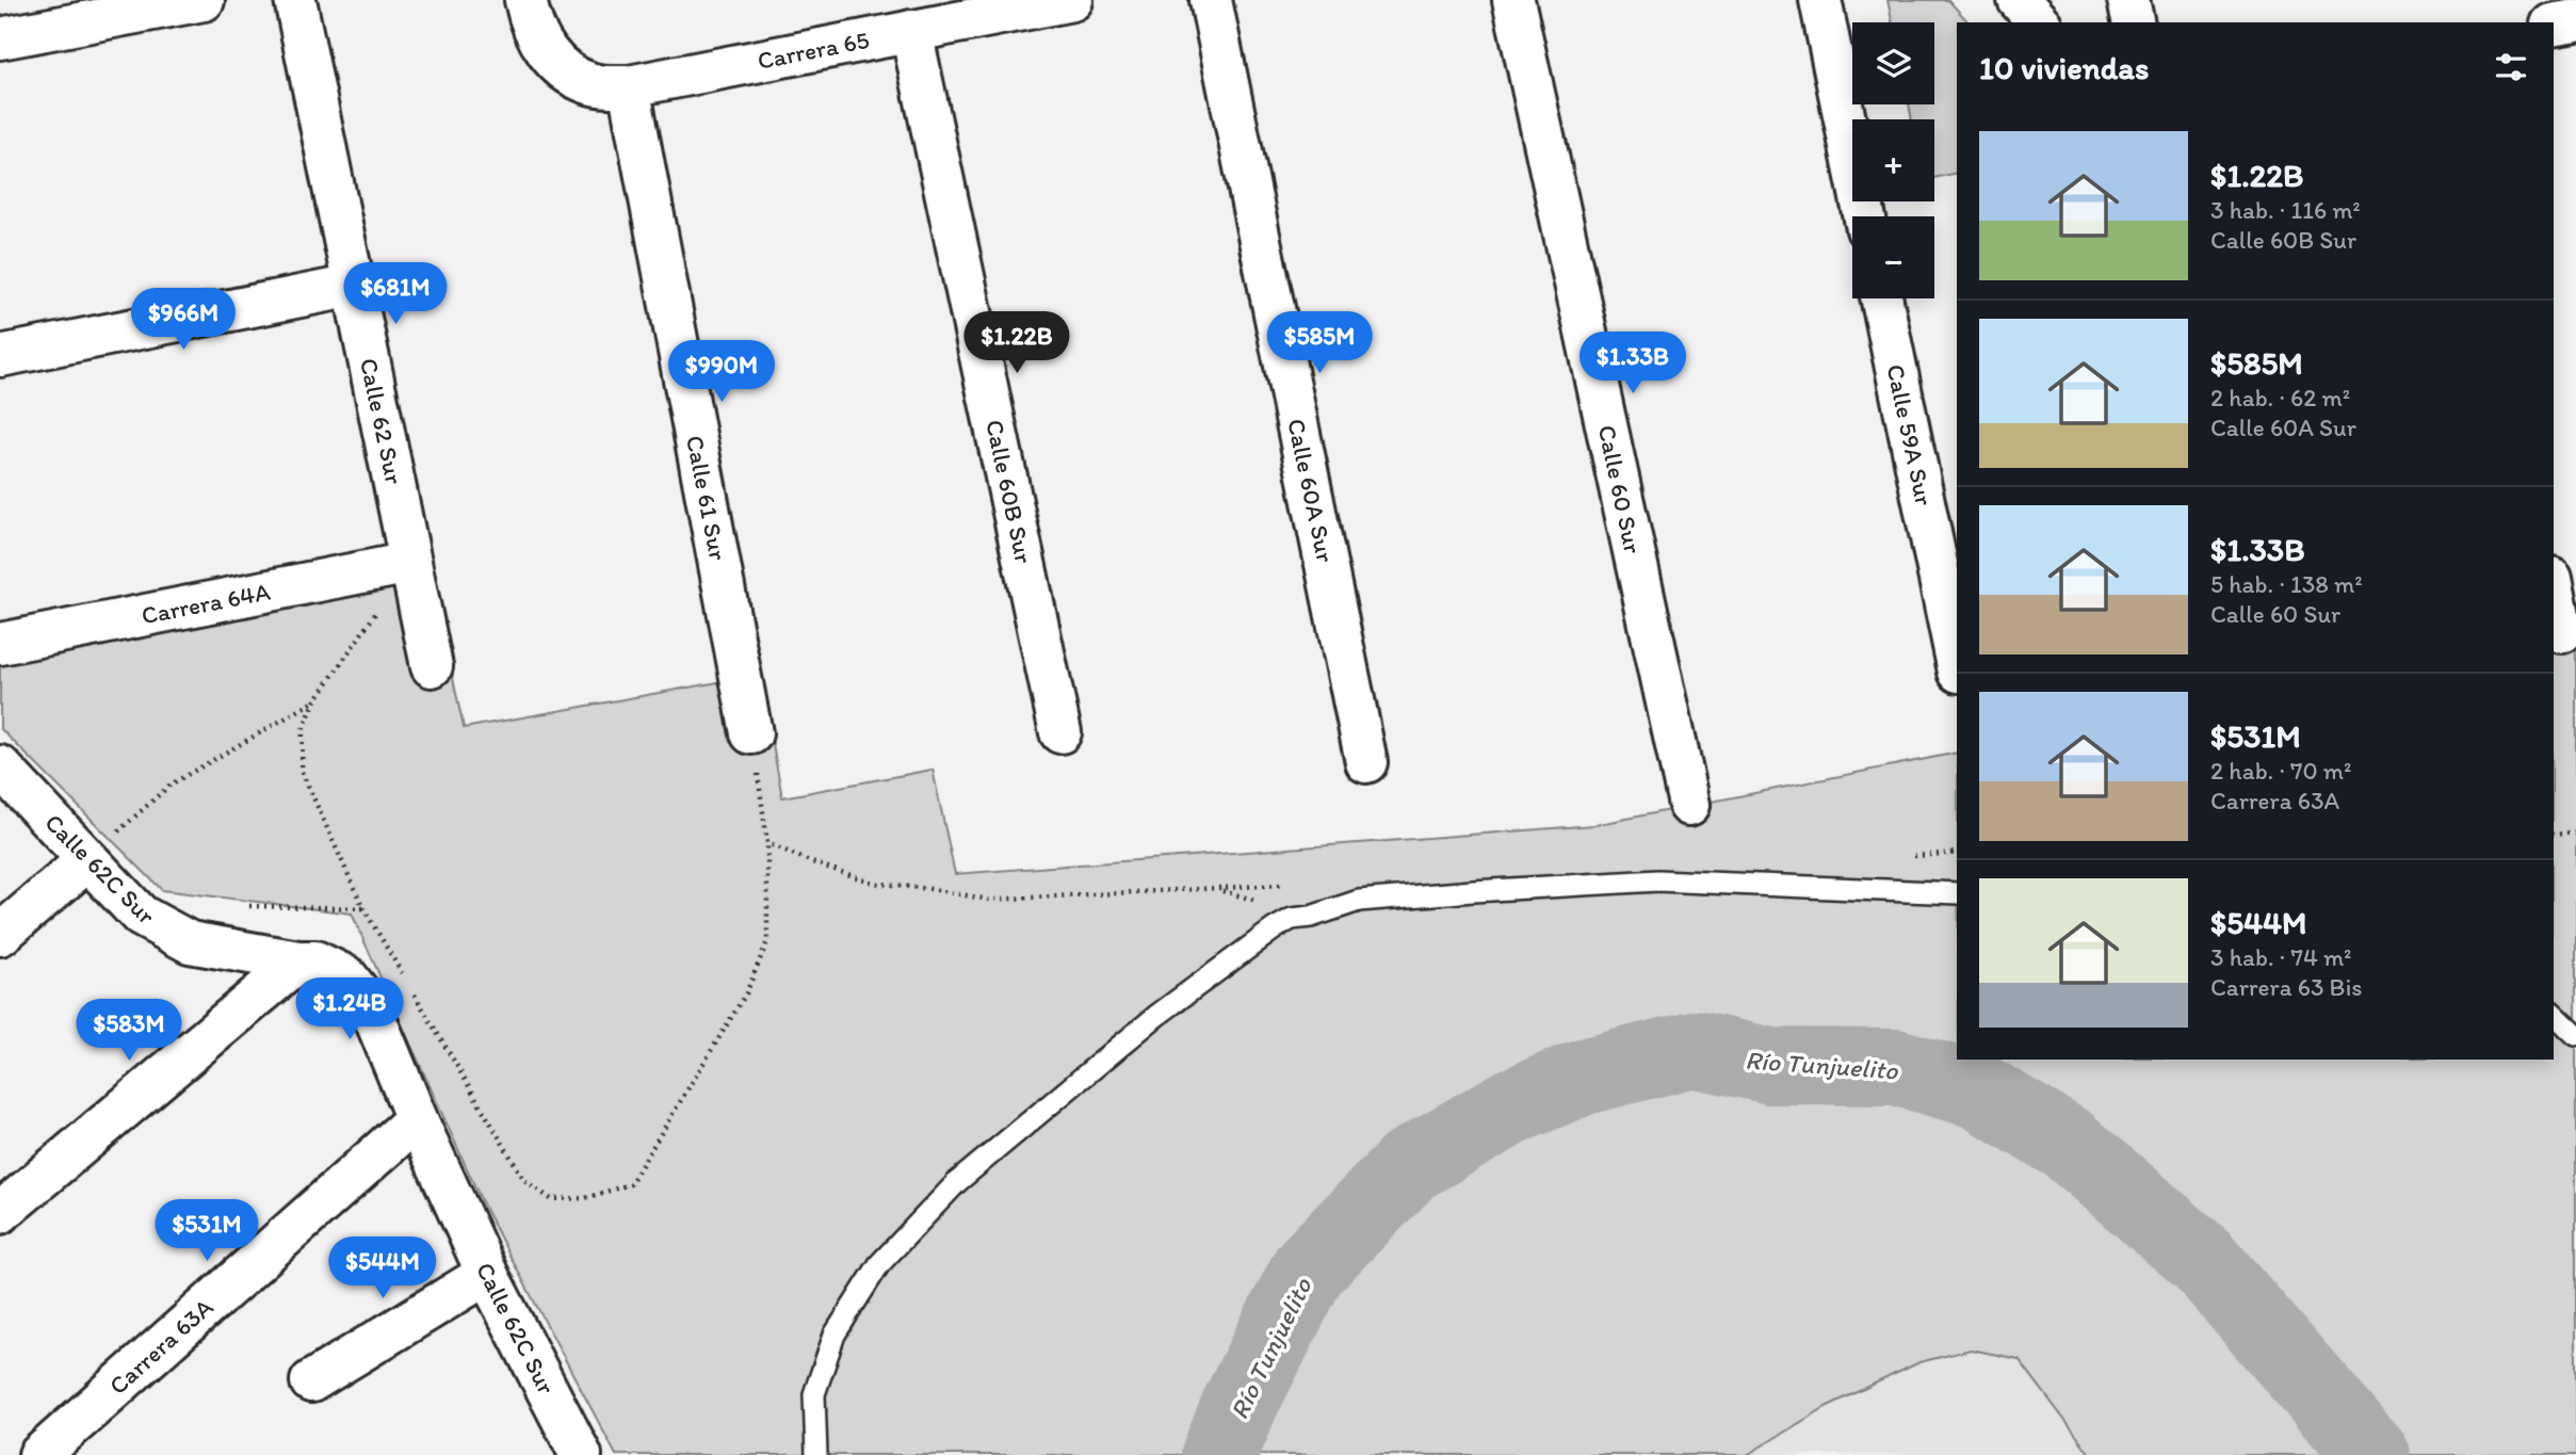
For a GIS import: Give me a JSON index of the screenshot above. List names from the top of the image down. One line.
{"streets":{"street":["Carrera 65","Calle 62 Sur","Calle 59A Sur","Calle 60 Sur","Calle 60A Sur","Calle 60B Sur","Calle 61 Sur","Carrera 64A","Calle 62C Sur","Carrera 63A"]},"crossings":[["Carrera 65","Calle 60B Sur"],["Carrera 65","Calle 61 Sur"],["Calle 62 Sur","Carrera 64A"],["Calle 62C Sur","Carrera 63A"]],"water":["Río Tunjuelito"],"page":{"map_buttons":["+","−"],"heading":"10 viviendas","list":[{"name":"$1.22B","note":"3 hab. · 116 m² · Calle 60B Sur"},{"name":"$585M","note":"2 hab. · 62 m² · Calle 60A Sur"},{"name":"$1.33B","note":"5 hab. · 138 m² · Calle 60 Sur"},{"name":"$531M","note":"2 hab. · 70 m² · Carrera 63A"},{"name":"$544M","note":"3 hab. · 74 m² · Carrera 63 Bis"}],"price":["$681M","$966M","$1.22B","$585M","$1.33B","$990M","$1.24B","$583M","$531M","$544M"]}}
